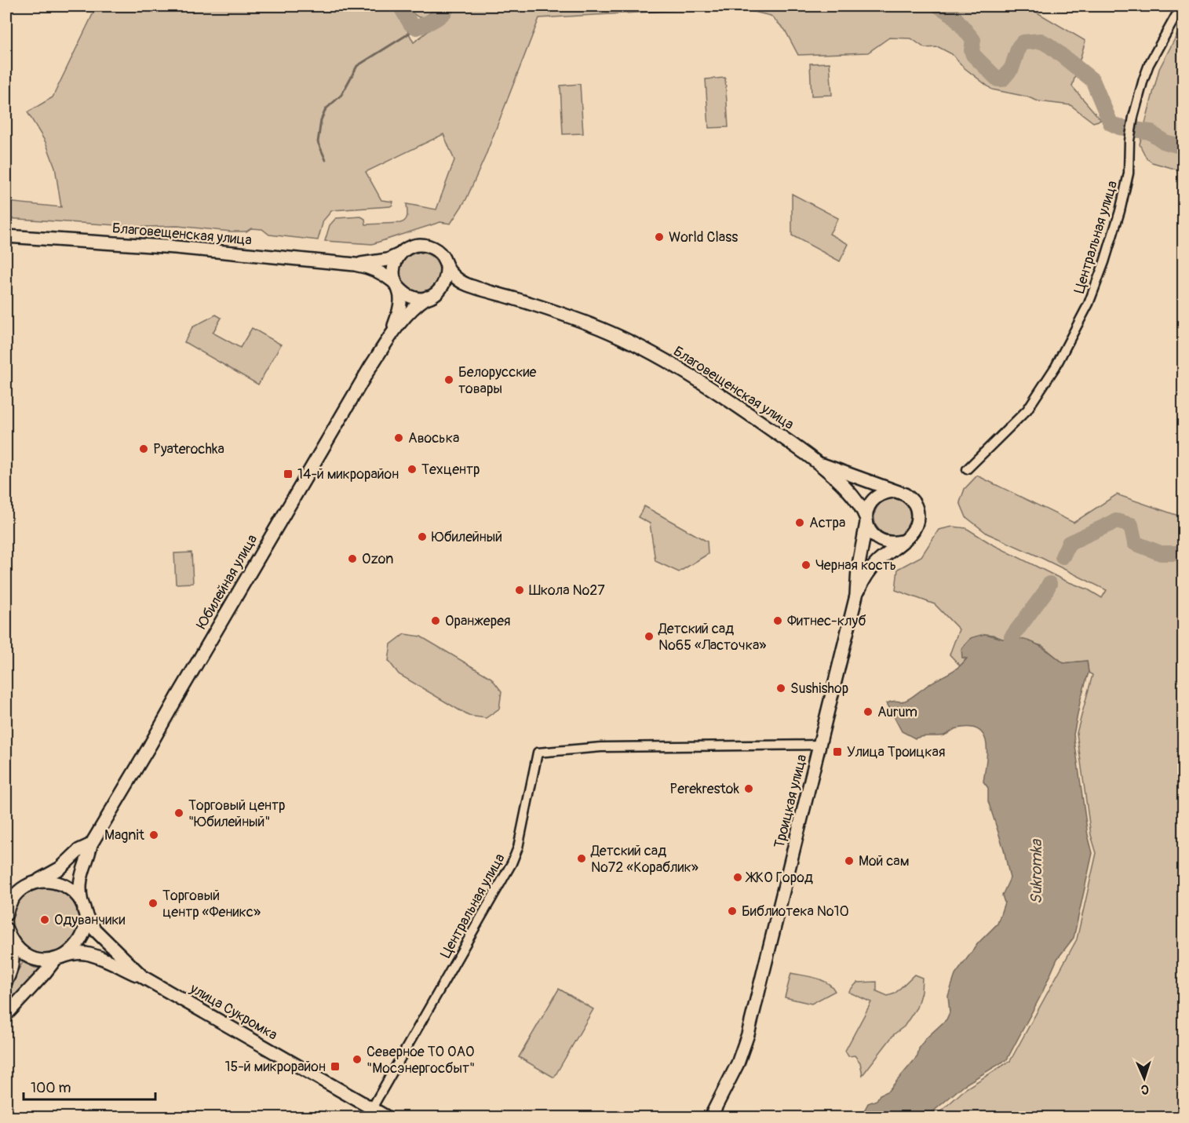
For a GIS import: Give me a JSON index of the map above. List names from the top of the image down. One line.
{"streets":{"street":["Благовещенская улица","Центральная улица","Юбилейная улица","Троицкая улица","улица Сукромка"]},"crossings":[["Центральная улица","Троицкая улица"],["Центральная улица","улица Сукромка"],["Юбилейная улица","улица Сукромка"]],"water":["Sukromka"],"places":{"other":["World Class","Белорусские товары","Авоська","Pyaterochka","Техцентр","Астра","Юбилейный","Ozon","Черная кость","Школа №27","Оранжерея","Фитнес-клуб","Детский сад №65 «Ласточка»","Sushishop","Aurum","Perekrestok","Торговый центр \"Юбилейный\"","Magnit","Детский сад №72 «Кораблик»","Мой сам","ЖКО Город","Торговый центр «Феникс»","Библиотека №10","Одуванчики","Северное ТО ОАО \"Мосэнергосбыт\""],"transit":["14-й микрорайон","Улица Троицкая","15-й микрорайон"]},"scale_bar":"100 m","north":"bottom"}
